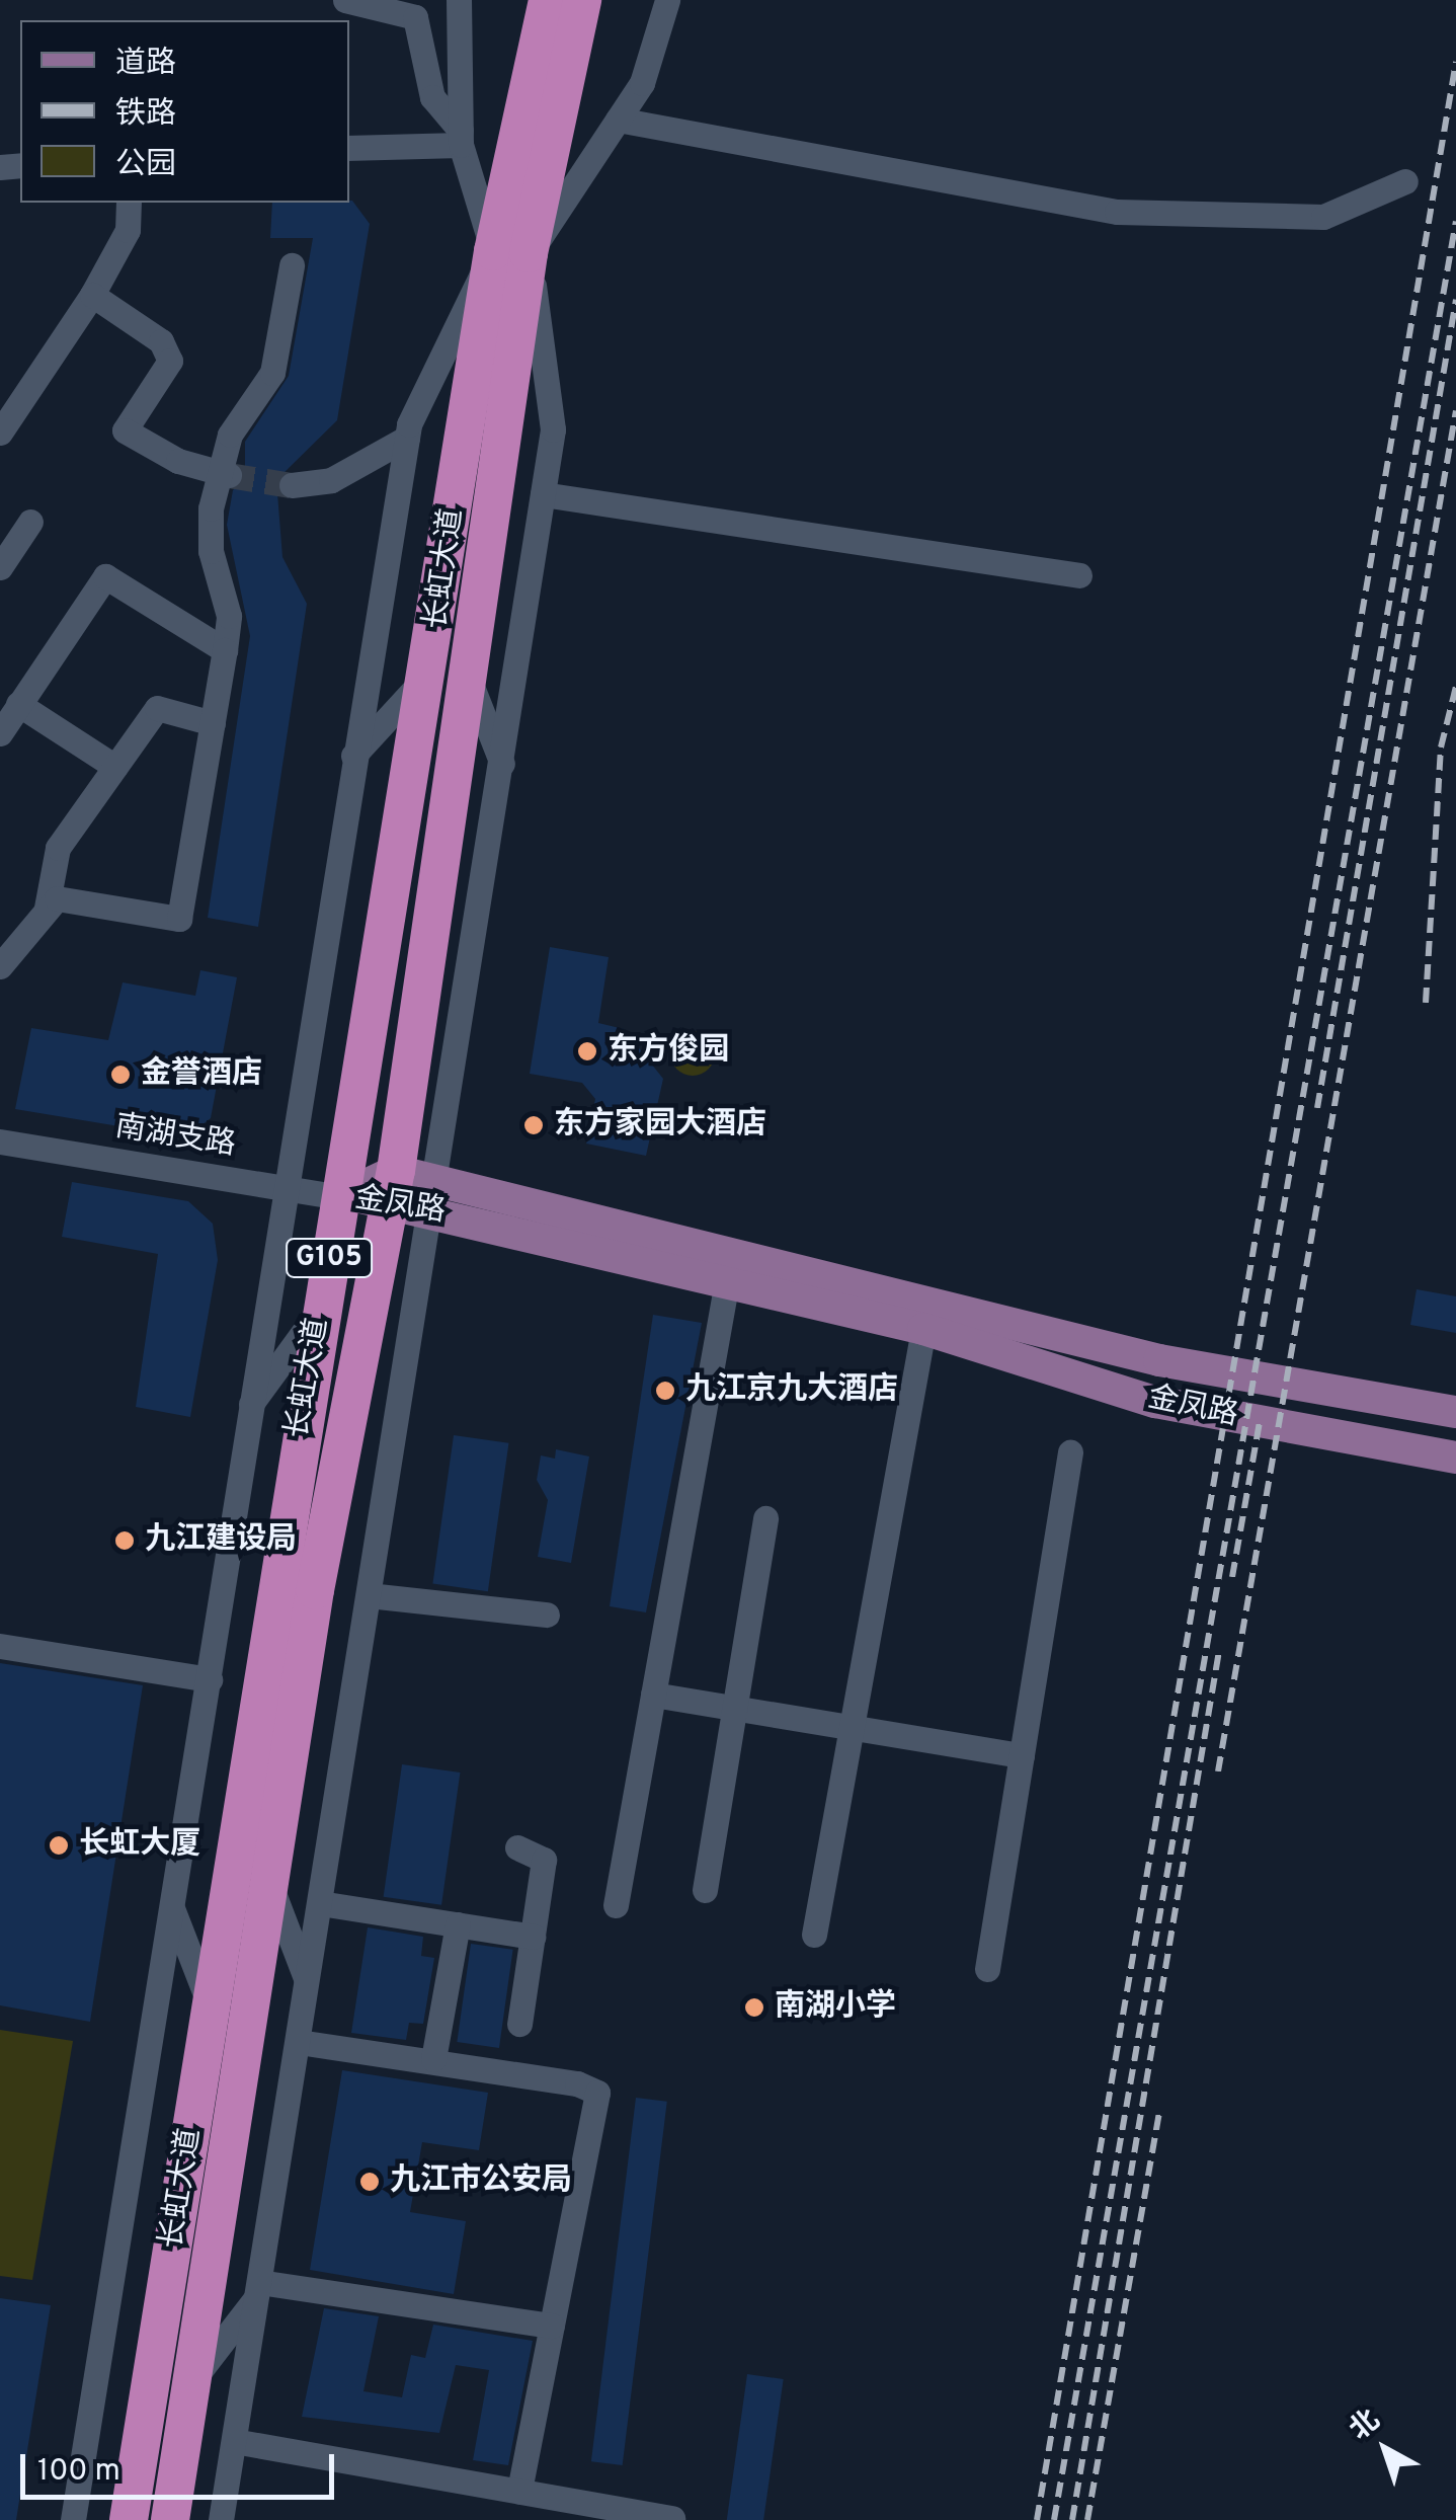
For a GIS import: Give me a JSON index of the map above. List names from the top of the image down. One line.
{"streets":{"highway":["长虹大道","G105"],"main road":["金凤路"],"street":["南湖支路"]},"crossings":[["长虹大道","南湖支路"],["长虹大道","金凤路"],["南湖支路","金凤路"]],"places":["东方俊园","金誉酒店","东方家园大酒店","九江京九大酒店","九江建设局","长虹大厦","南湖小学","九江市公安局"],"legend":["道路","铁路","公园"],"scale_bar":"100 m","north":"top left"}
